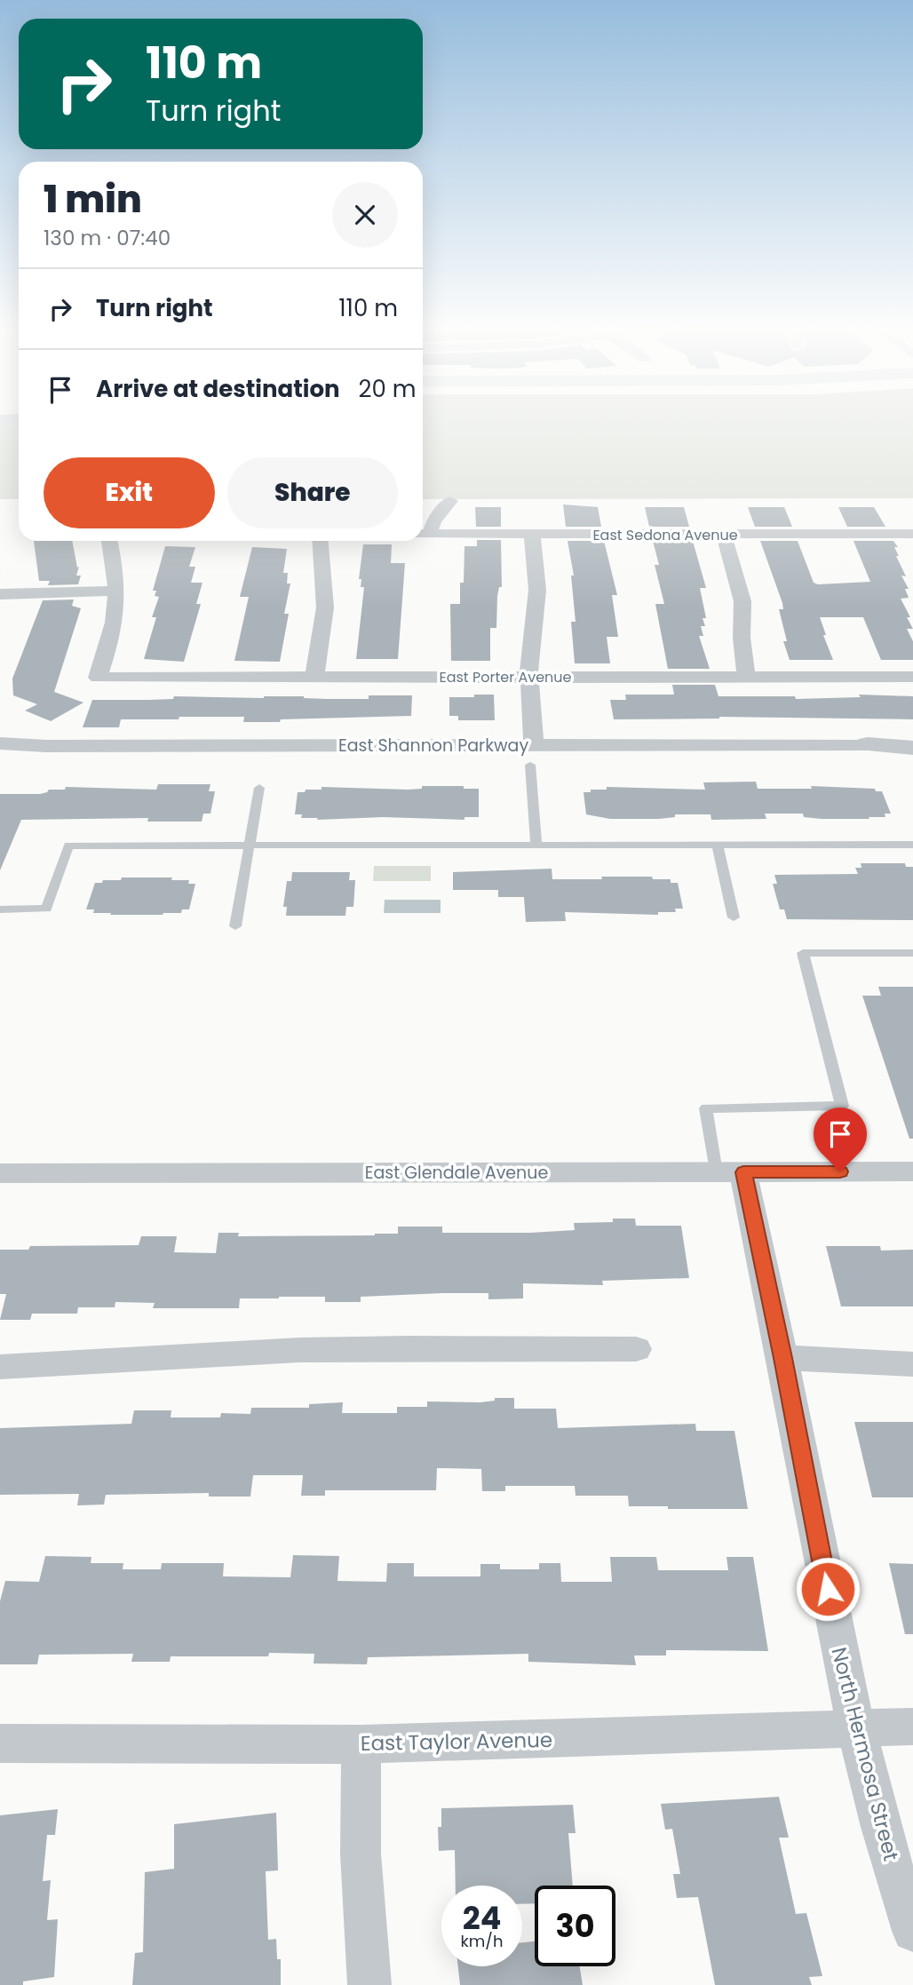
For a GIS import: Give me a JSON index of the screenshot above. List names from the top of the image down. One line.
{"streets":{"street":["East Sedona Avenue","East Porter Avenue","East Shannon Parkway","East Glendale Avenue","East Taylor Avenue","North Hermosa Street"]},"crossings":[["East Glendale Avenue","North Hermosa Street"],["East Taylor Avenue","North Hermosa Street"]],"page":{"turn":["110 m","Turn right"],"heading":["1 min","130 m · 07:40"],"list":[{"name":"Turn right","value":"110 m"},{"name":"Arrive at destination","value":"20 m"}],"buttons":["Exit","Share"],"speed":"24 km/h","limit":"30"}}
